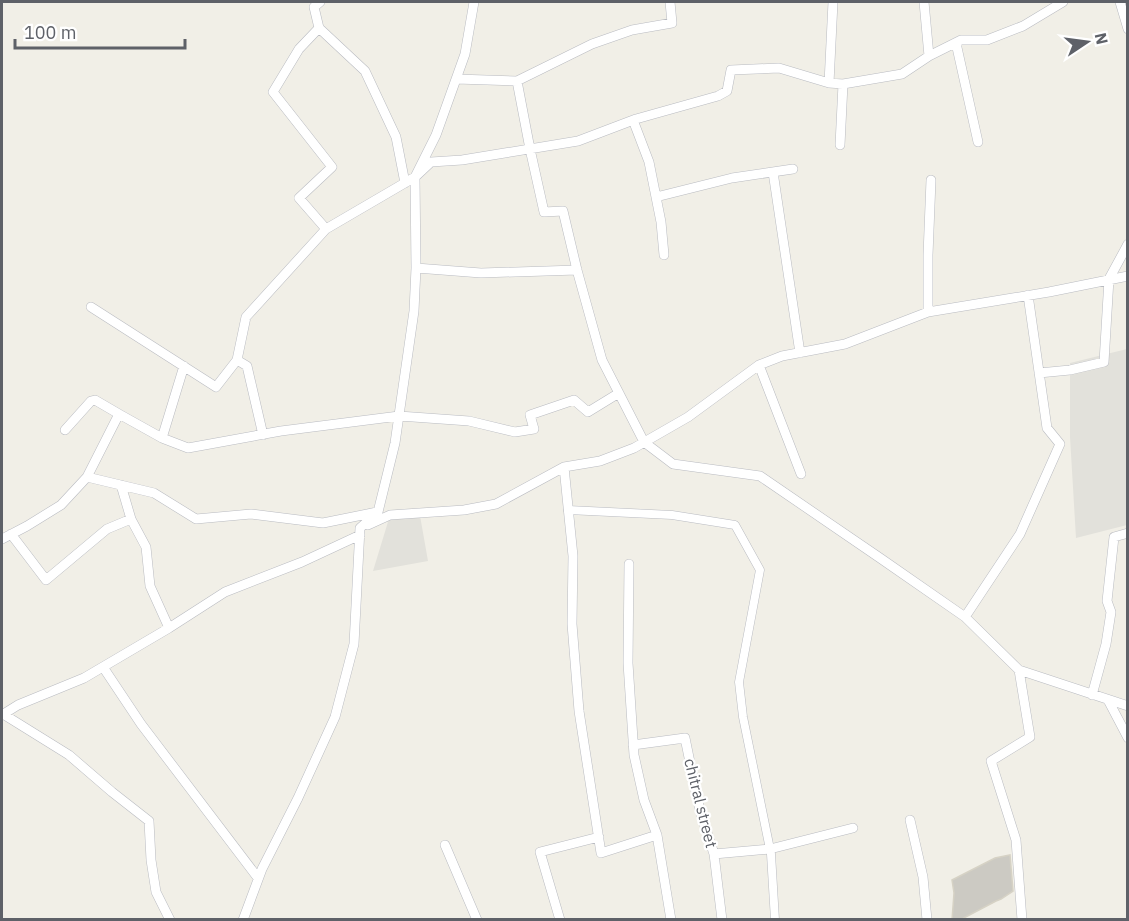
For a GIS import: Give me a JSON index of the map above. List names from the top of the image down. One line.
{"streets":{"street":["chitral street"]},"scale_bar":"100 m","north":"right"}
